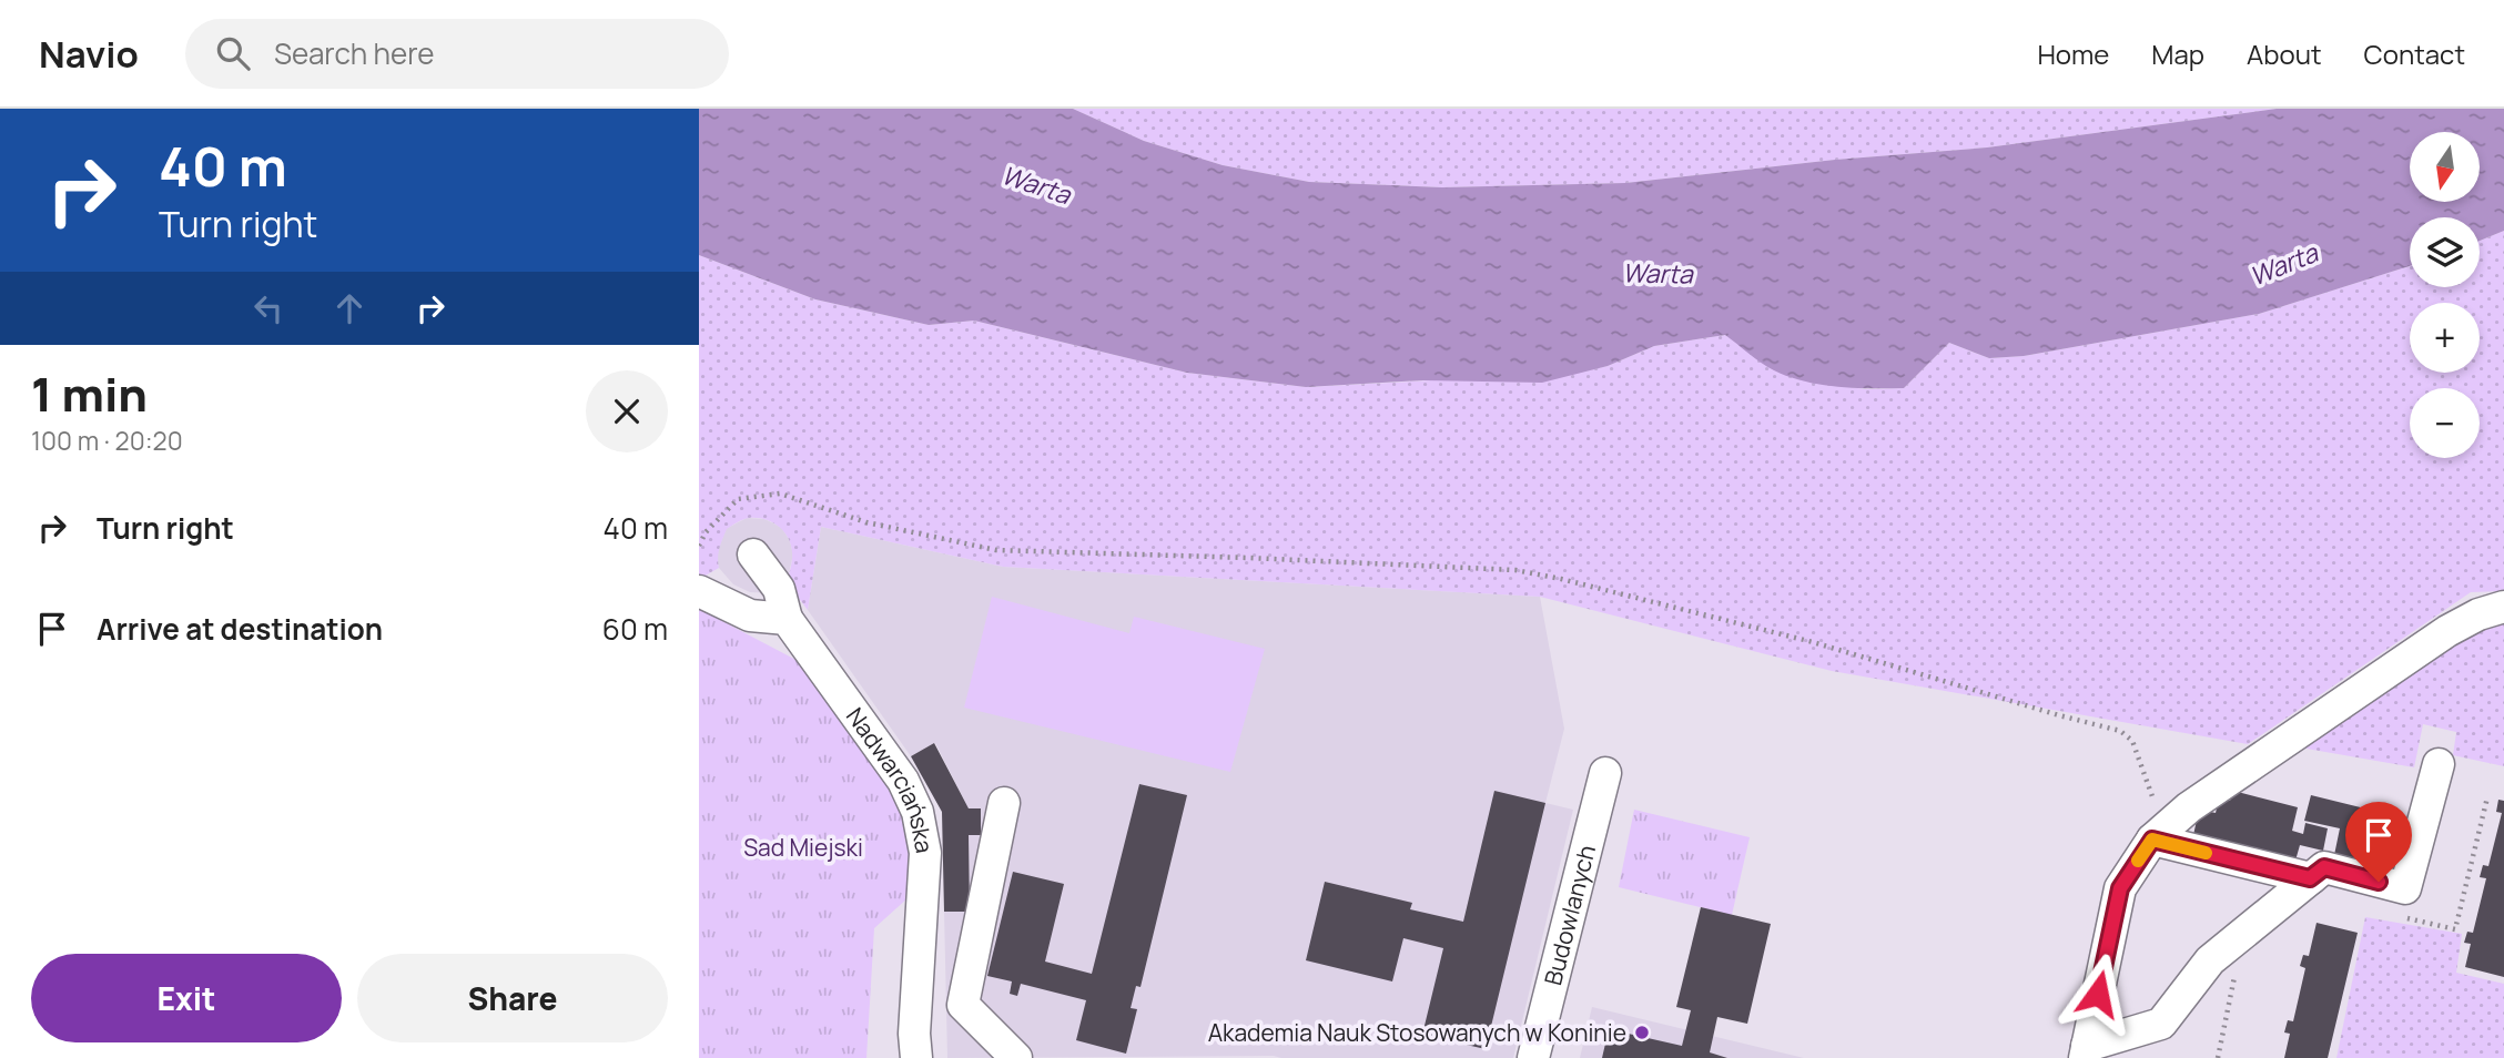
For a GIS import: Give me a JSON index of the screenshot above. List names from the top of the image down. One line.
{"streets":{"street":["Nadwarciańska","Budowlanych"]},"water":["Warta"],"parks":["Sad Miejski"],"places":["Akademia Nauk Stosowanych w Koninie"],"north":"bottom","page":{"header":"Navio","search":"Search here","nav":["Home","Map","About","Contact"],"turn":["40 m","Turn right"],"map_buttons":["+","−"],"heading":["1 min","100 m · 20:20"],"list":[{"name":"Turn right","value":"40 m"},{"name":"Arrive at destination","value":"60 m"}],"buttons":["Exit","Share"]}}
